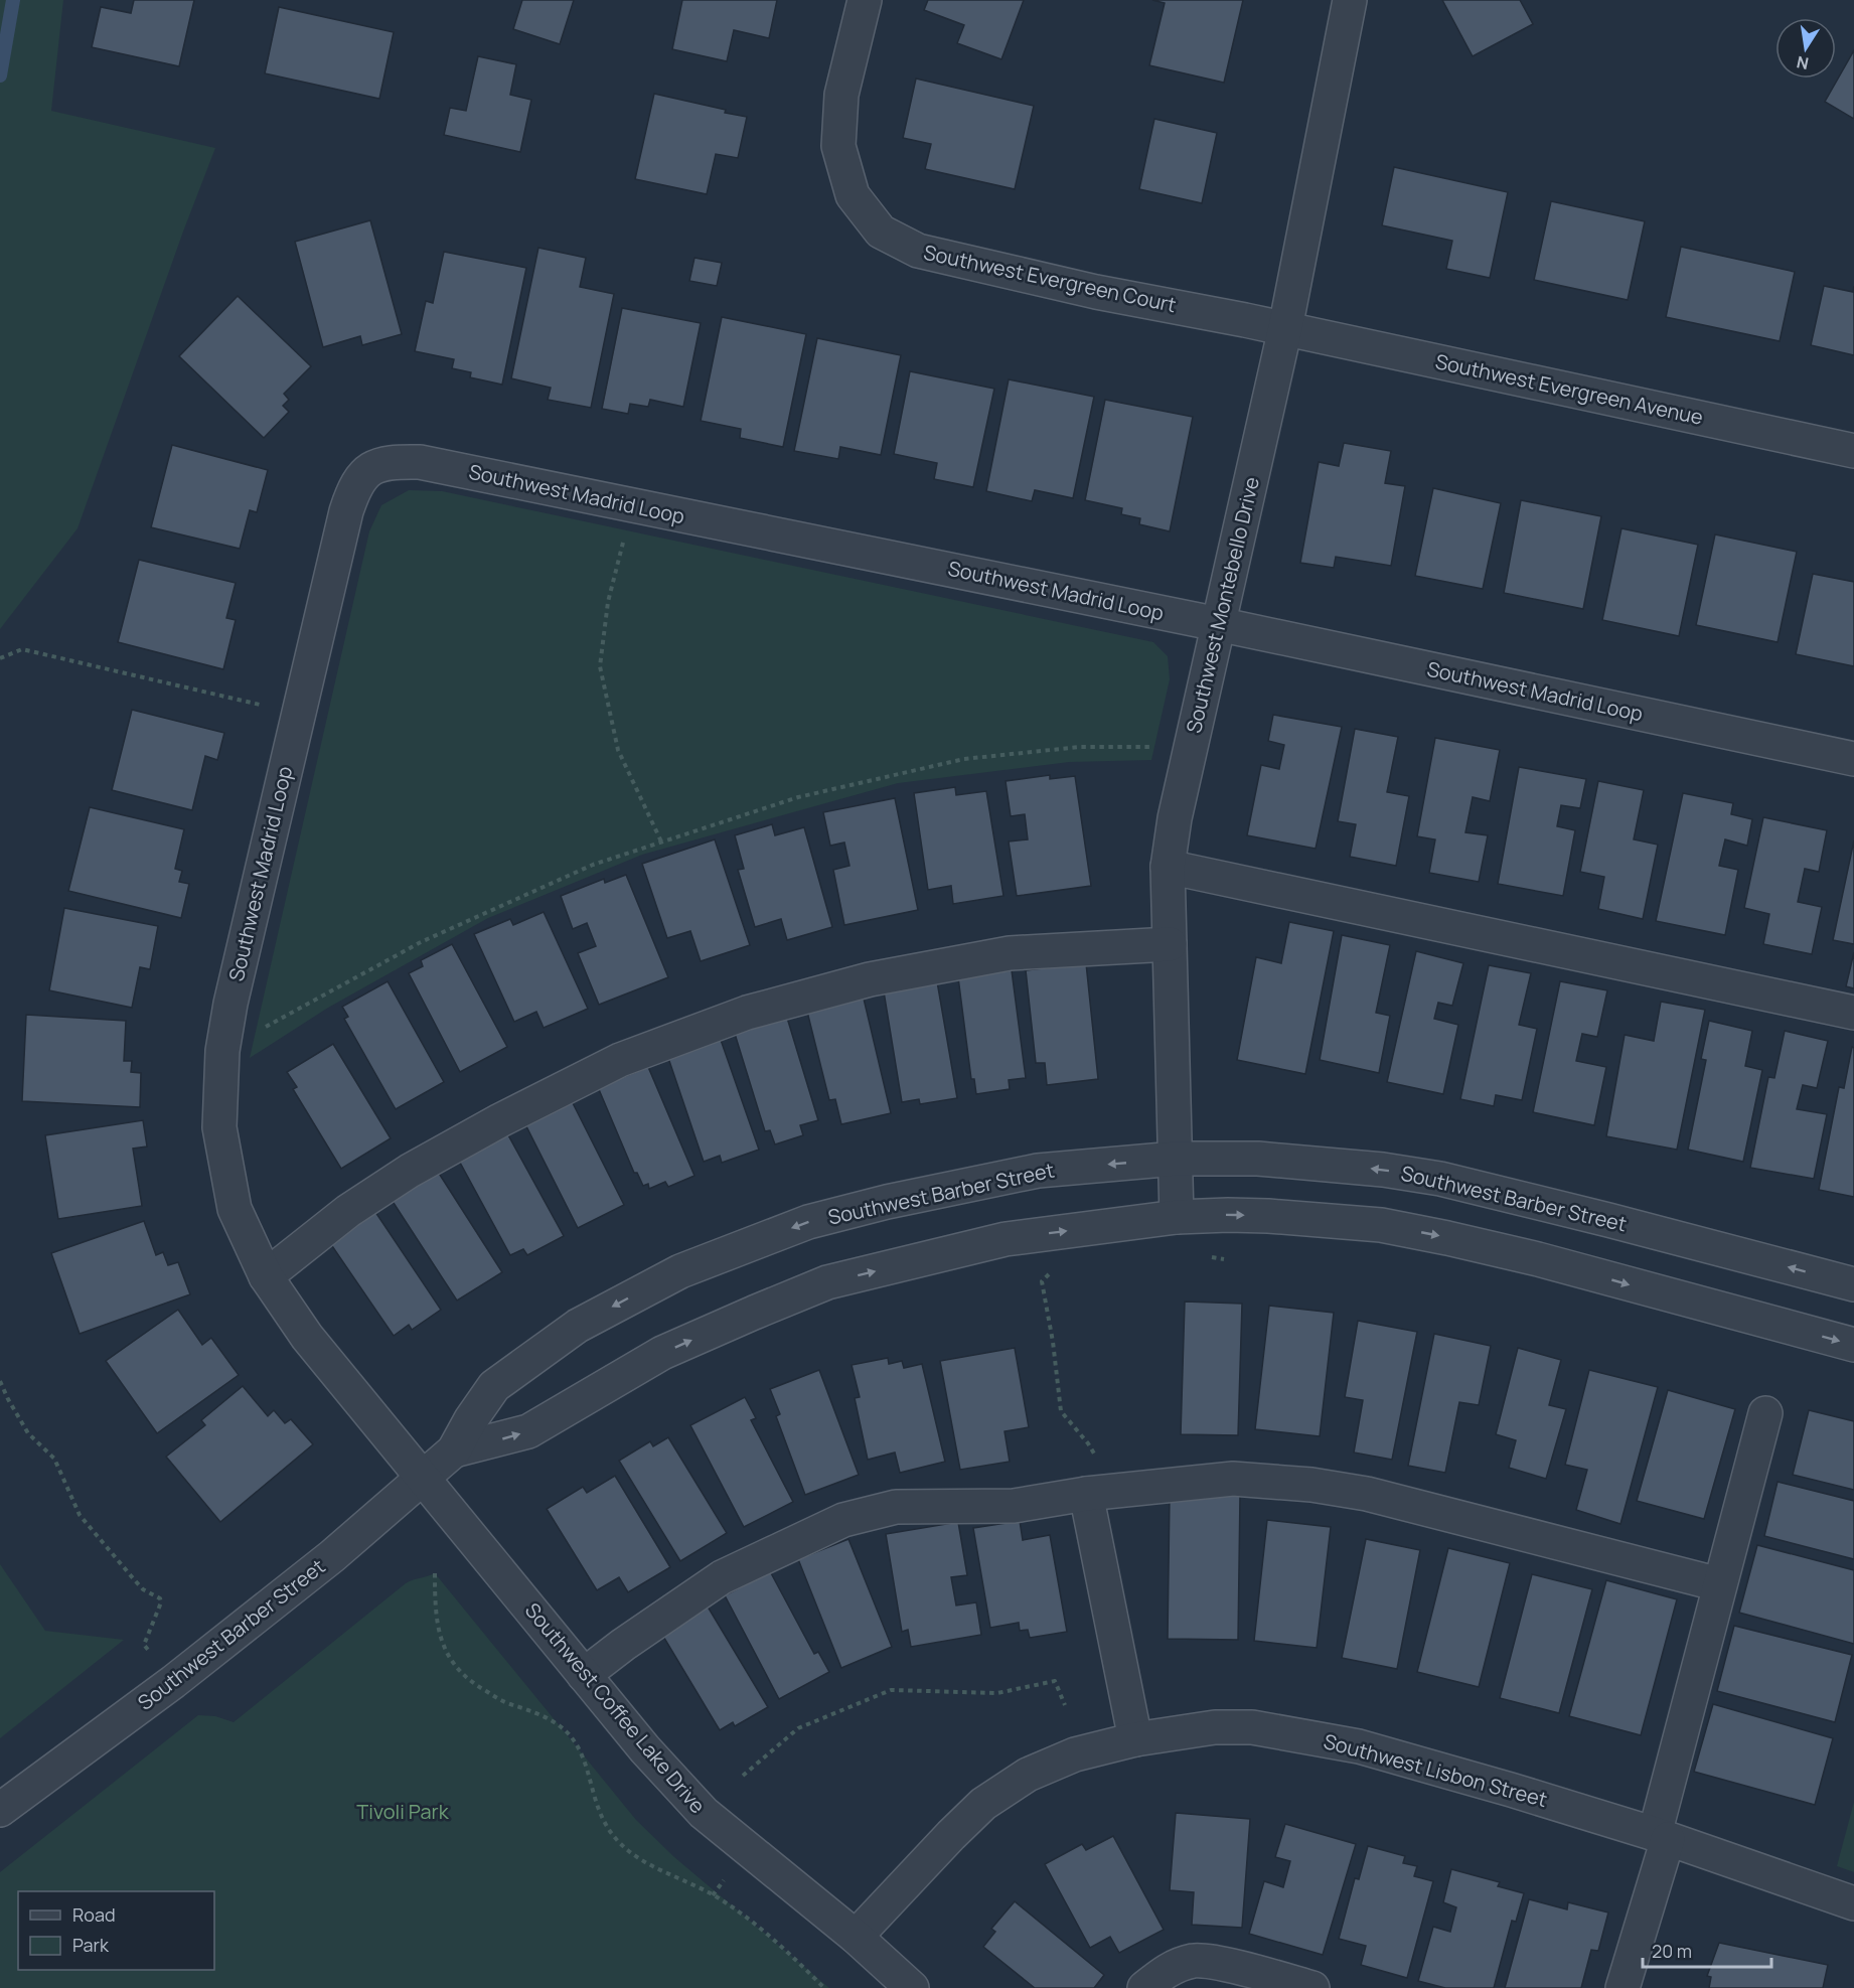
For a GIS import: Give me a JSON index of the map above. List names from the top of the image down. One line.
{"streets":{"street":["Southwest Evergreen Court","Southwest Evergreen Avenue","Southwest Madrid Loop","Southwest Montebello Drive","Southwest Barber Street","Southwest Coffee Lake Drive","Southwest Lisbon Street"]},"crossings":[["Southwest Evergreen Court","Southwest Evergreen Avenue"],["Southwest Evergreen Court","Southwest Montebello Drive"],["Southwest Evergreen Avenue","Southwest Montebello Drive"],["Southwest Madrid Loop","Southwest Montebello Drive"],["Southwest Madrid Loop","Southwest Barber Street"],["Southwest Madrid Loop","Southwest Coffee Lake Drive"],["Southwest Montebello Drive","Southwest Barber Street"],["Southwest Barber Street","Southwest Coffee Lake Drive"],["Southwest Coffee Lake Drive","Southwest Lisbon Street"]],"parks":["Tivoli Park"],"legend":["Road","Park"],"scale_bar":"20 m","north":"bottom"}
